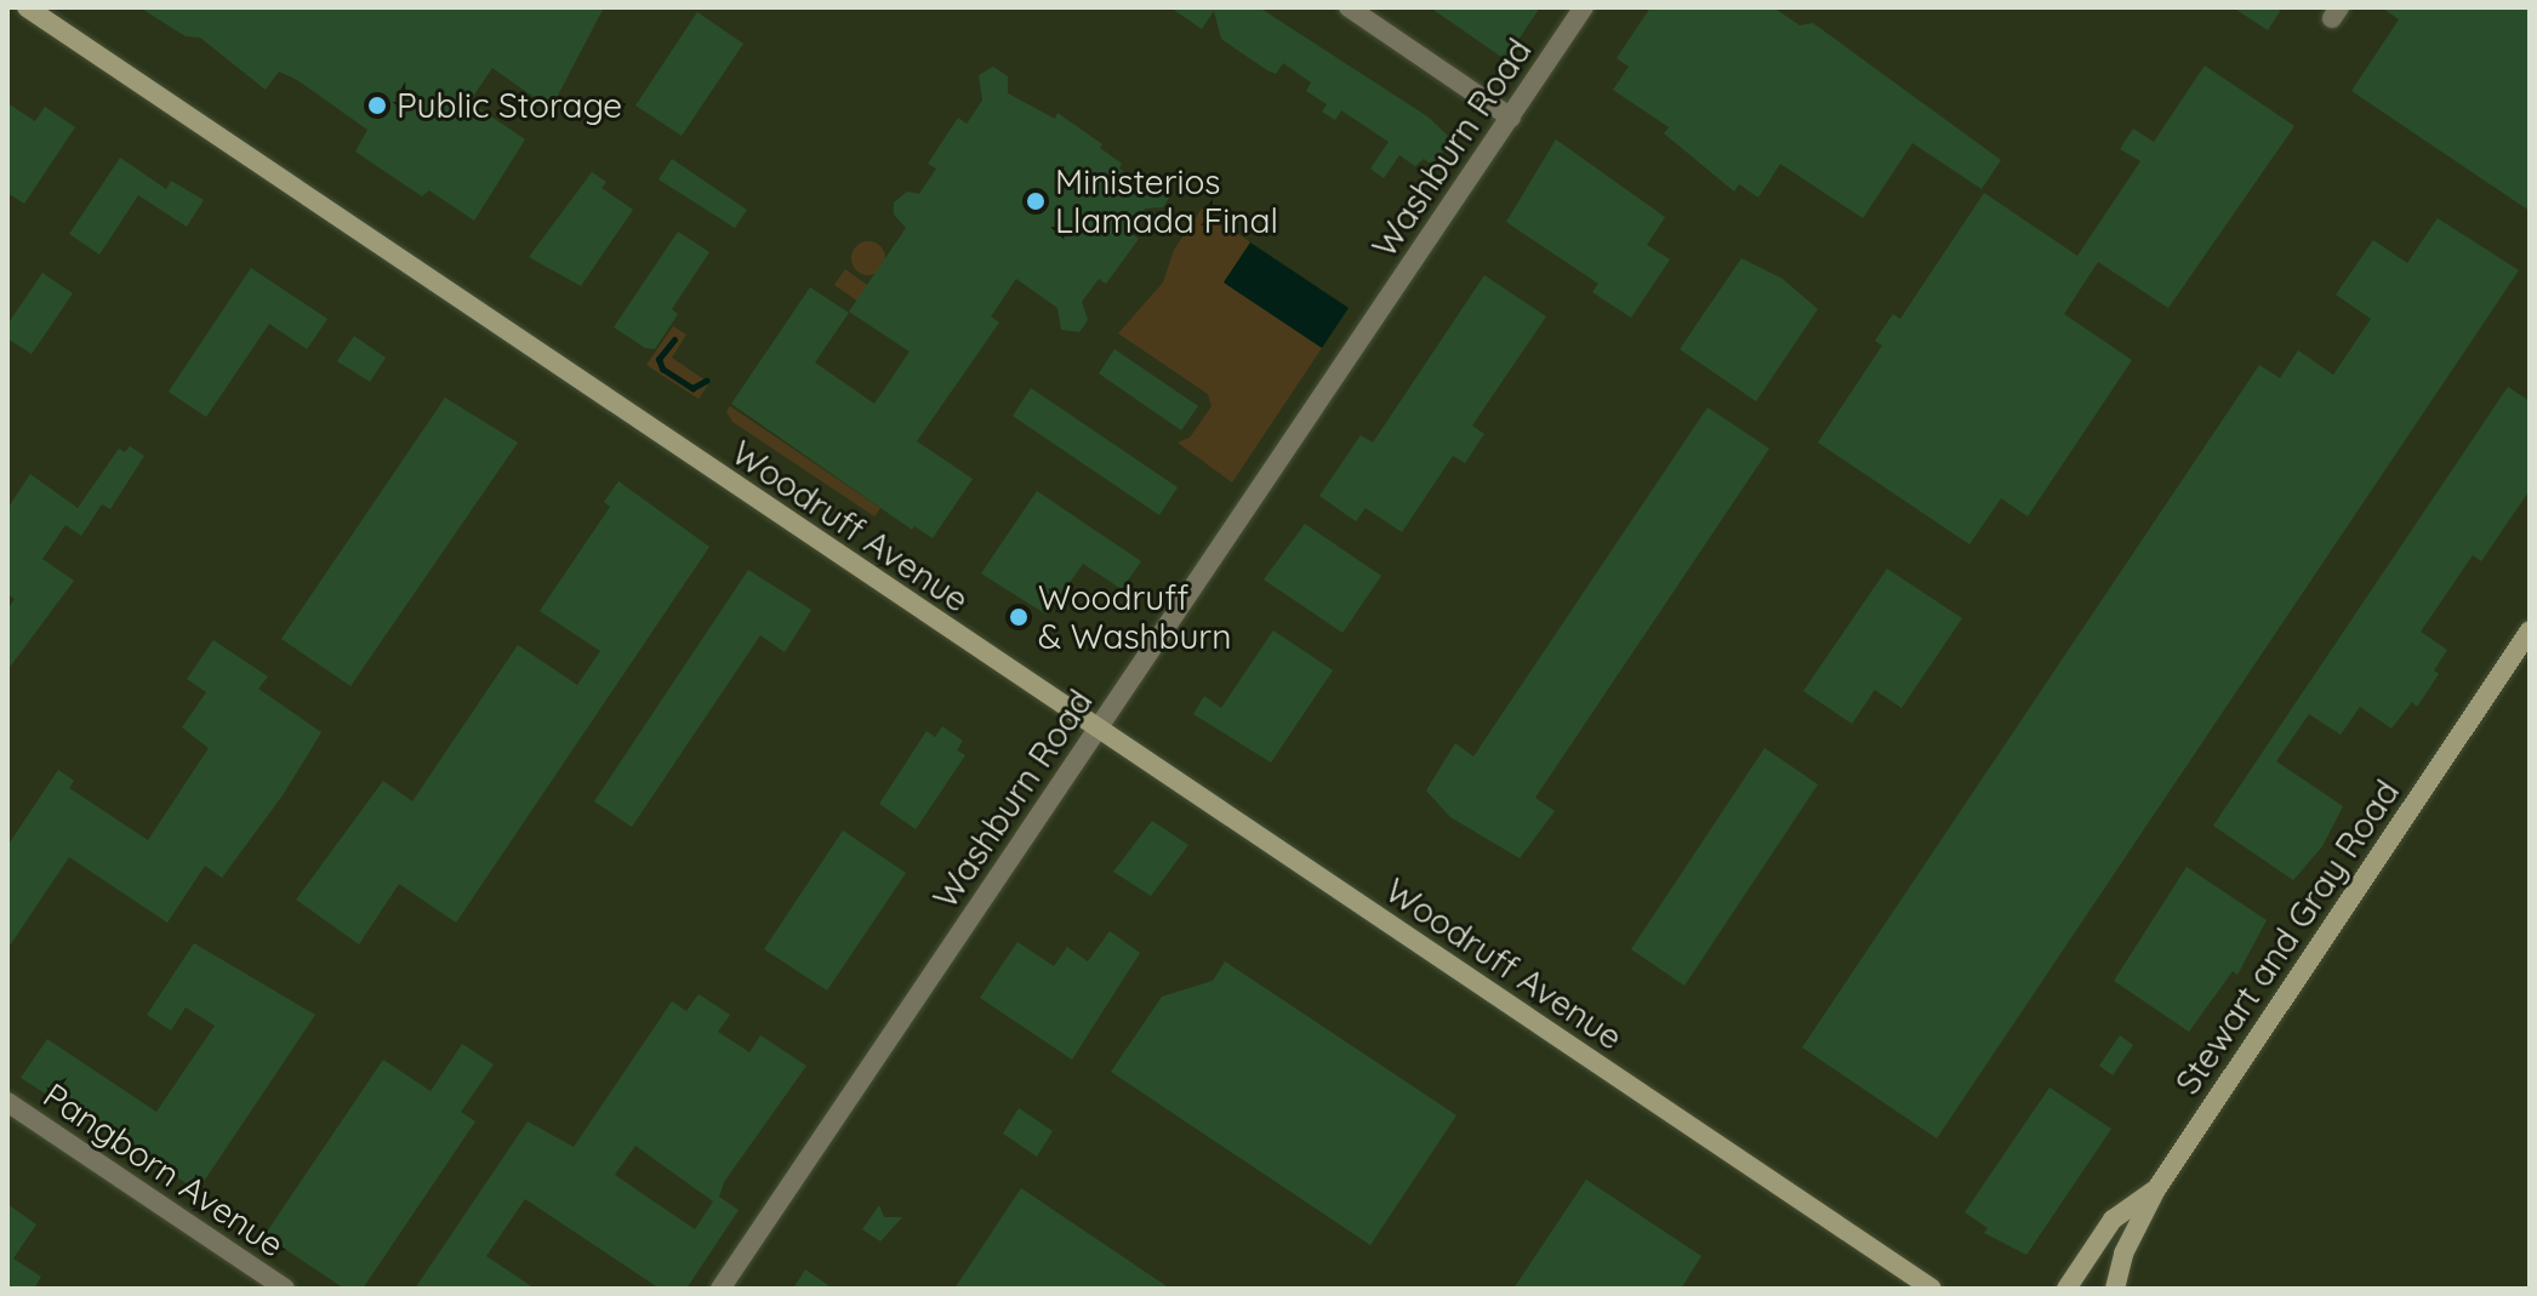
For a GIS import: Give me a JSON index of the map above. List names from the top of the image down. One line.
{"streets":{"main road":["Woodruff Avenue","Stewart and Gray Road"],"street":["Washburn Road","Pangborn Avenue"]},"crossings":[["Washburn Road","Woodruff Avenue"]],"places":["Public Storage","Ministerios Llamada Final","Woodruff & Washburn"]}
